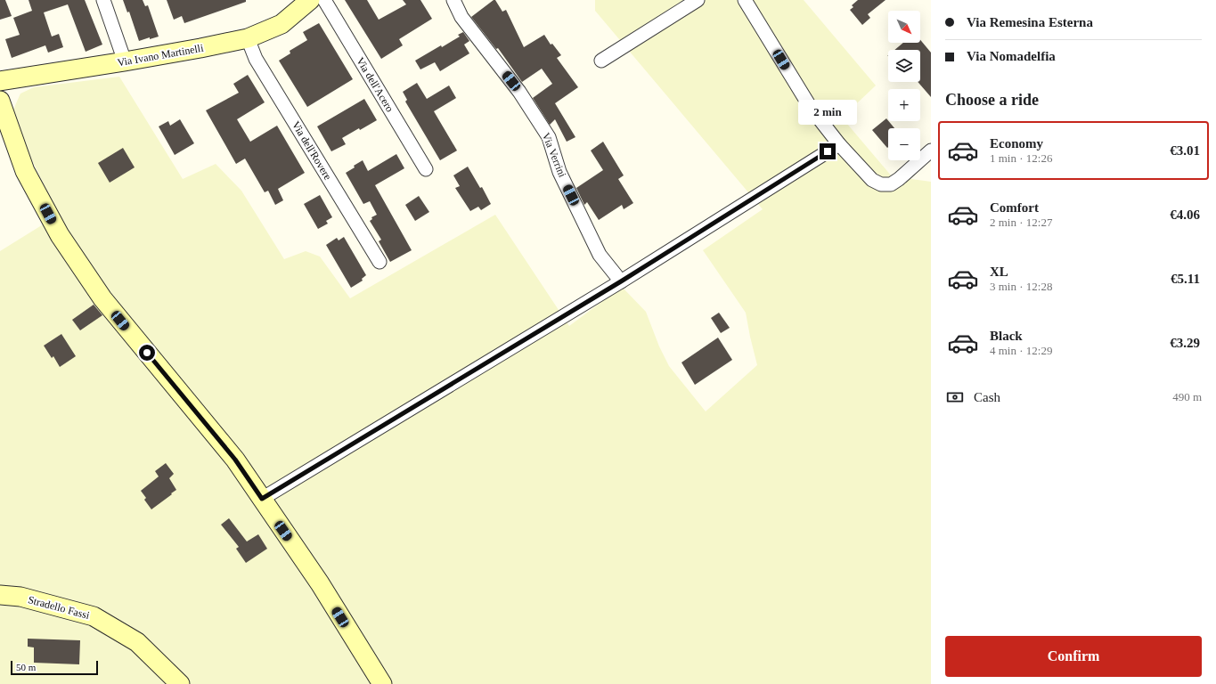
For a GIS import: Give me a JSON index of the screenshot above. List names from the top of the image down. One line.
{"streets":{"street":["Via Ivano Martinelli","Via dell'Acero","Via dell'Rovere","Via Verrini","Stradello Fassi"]},"crossings":[["Via Ivano Martinelli","Via dell'Rovere"]],"scale_bar":"50 m","north":"bottom right","page":{"banner":["Via Remesina Esterna","Via Nomadelfia"],"map_buttons":["+","−"],"heading":"Choose a ride","bubble":"2 min","list":[{"name":"Economy","note":"1 min · 12:26","value":"€3.01"},{"name":"Comfort","note":"2 min · 12:27","value":"€4.06"},{"name":"XL","note":"3 min · 12:28","value":"€5.11"},{"name":"Black","note":"4 min · 12:29","value":"€3.29"}],"pay":["Cash","490 m"],"buttons":"Confirm","scale":"50 m"}}
